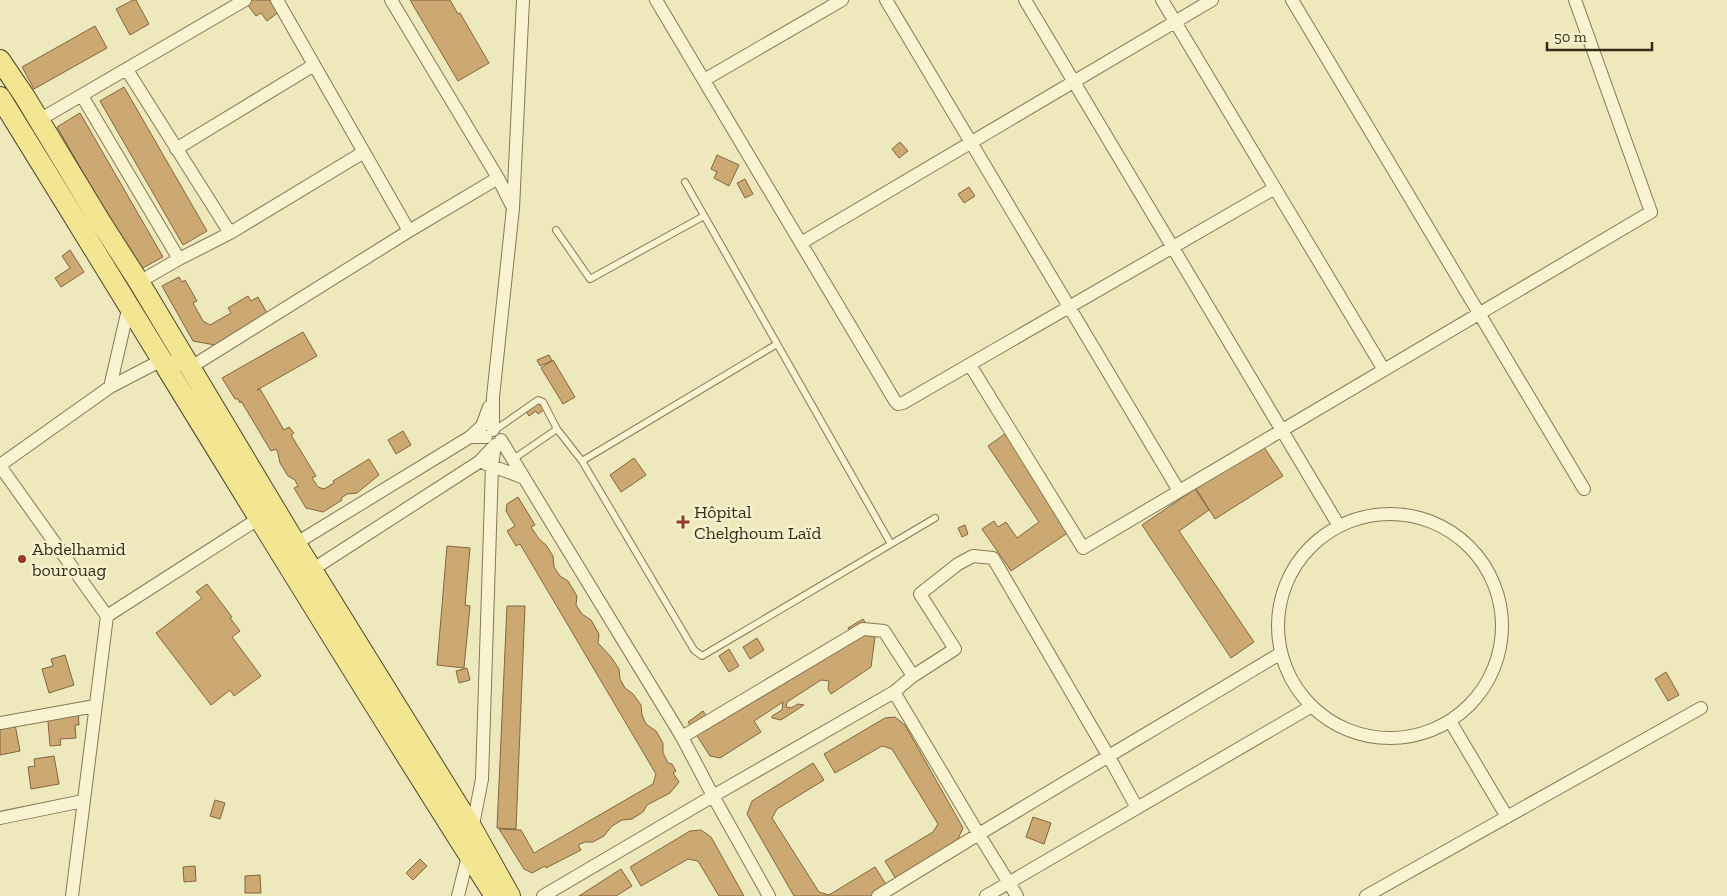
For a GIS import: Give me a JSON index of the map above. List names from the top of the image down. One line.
{"places":{"health":["Hôpital Chelghoum Laïd"],"other":["Abdelhamid bourouag"]},"scale_bar":"50 m"}
